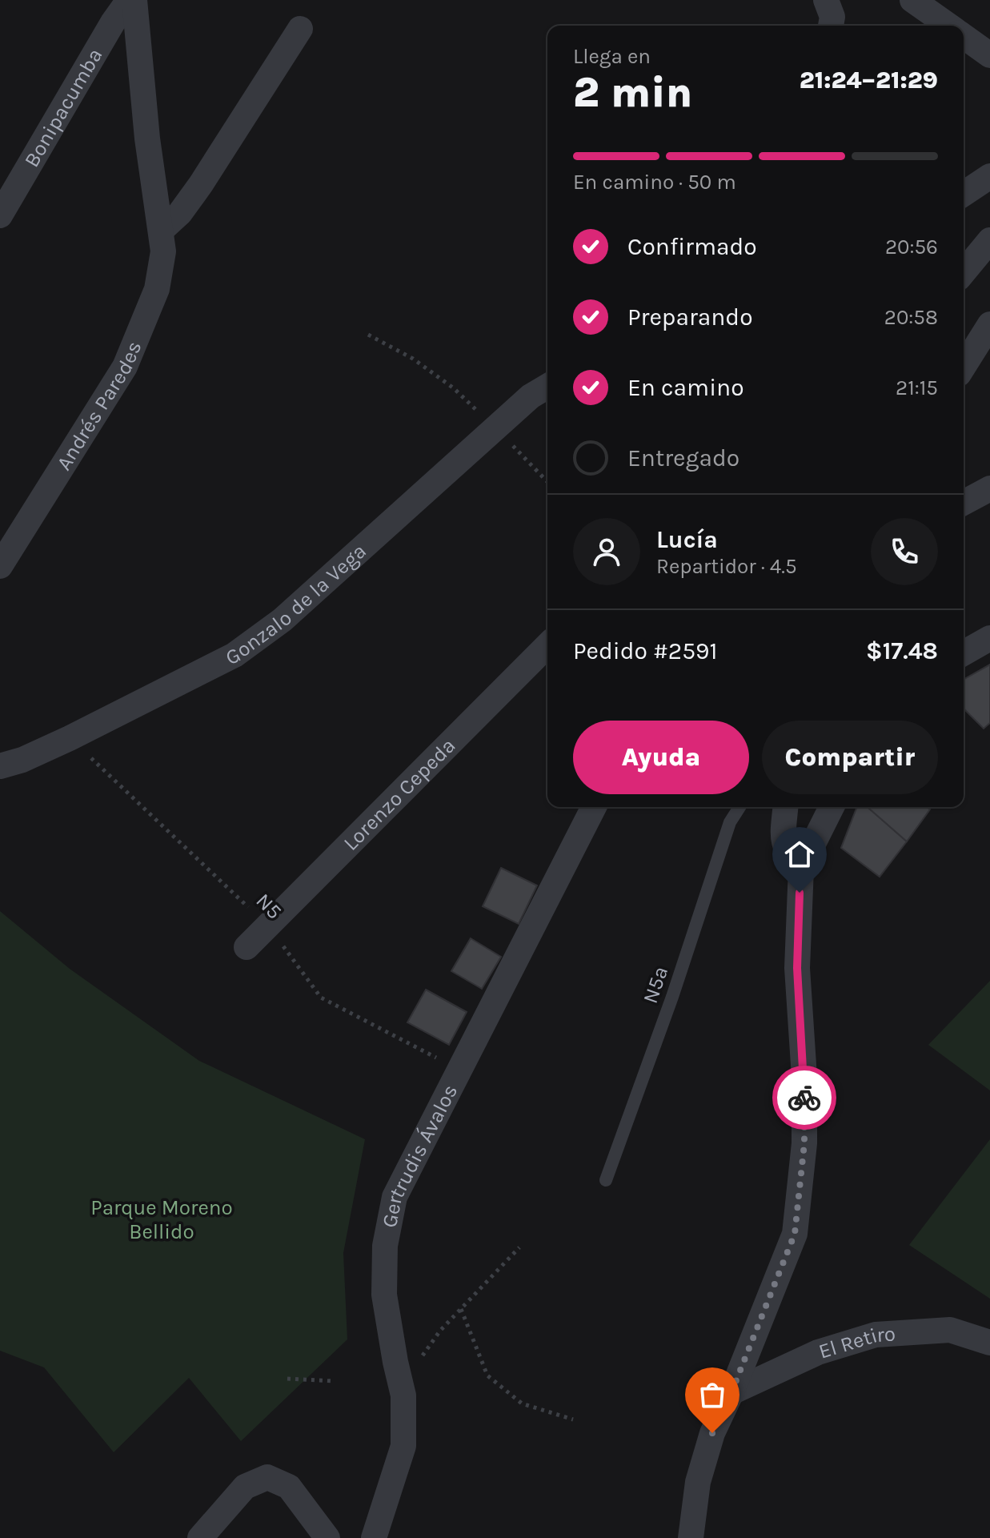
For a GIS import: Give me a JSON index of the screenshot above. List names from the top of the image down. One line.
{"streets":{"street":["Bonipacumba","Andrés Paredes","Gonzalo de la Vega","Lorenzo Cepeda","Gertrudis Ávalos","El Retiro"],"lane":["N5a"],"path":["N5"]},"crossings":[["Gonzalo de la Vega","N5"],["Lorenzo Cepeda","N5"],["N5","Gertrudis Ávalos"]],"parks":["Parque Moreno Bellido"],"page":{"heading":["2 min","Llega en","21:24–21:29"],"panel":["Lucía","Repartidor · 4.5","Pedido #2591","$17.48"],"bar":"En camino · 50 m","list":[["Confirmado","20:56"],["Preparando","20:58"],["En camino","21:15"],"Entregado"],"buttons":["Ayuda","Compartir"]}}
